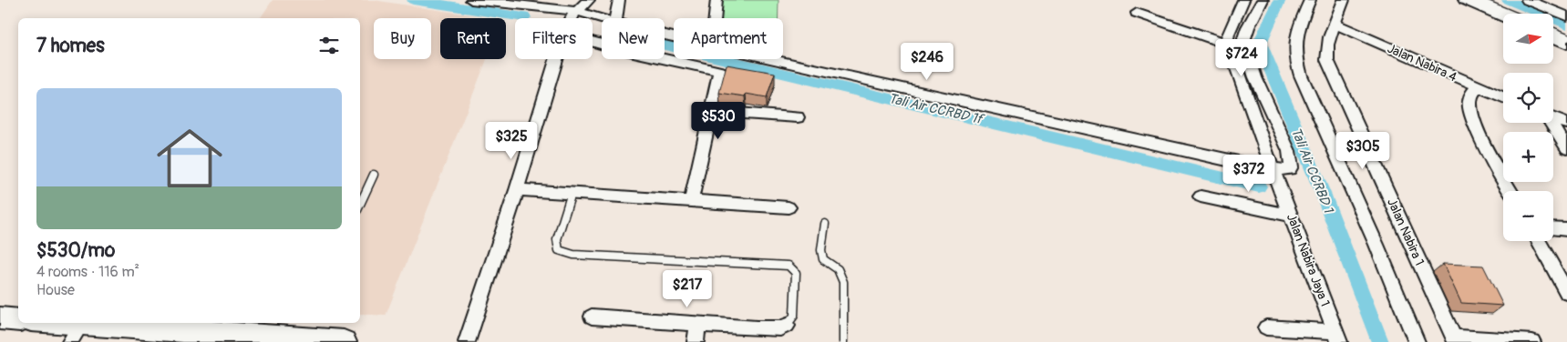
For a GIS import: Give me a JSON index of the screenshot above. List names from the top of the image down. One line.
{"streets":{"street":["Jalan Nabira 4","Jalan Nabira 1","Jalan Nabira Jaya 1"]},"crossings":[["Jalan Nabira 4","Jalan Nabira 1"]],"water":["Tali Air CCRBD 1f","Tali Air CCRBD 1"],"north":"right","page":{"map_buttons":["+","−"],"chip":["Buy","Rent","Filters","New","Apartment"],"heading":"7 homes","price":["$724","$246","$530","$325","$305","$372","$217"],"list":[{"name":"$530/mo","note":"4 rooms · 116 m² · House"}]}}
